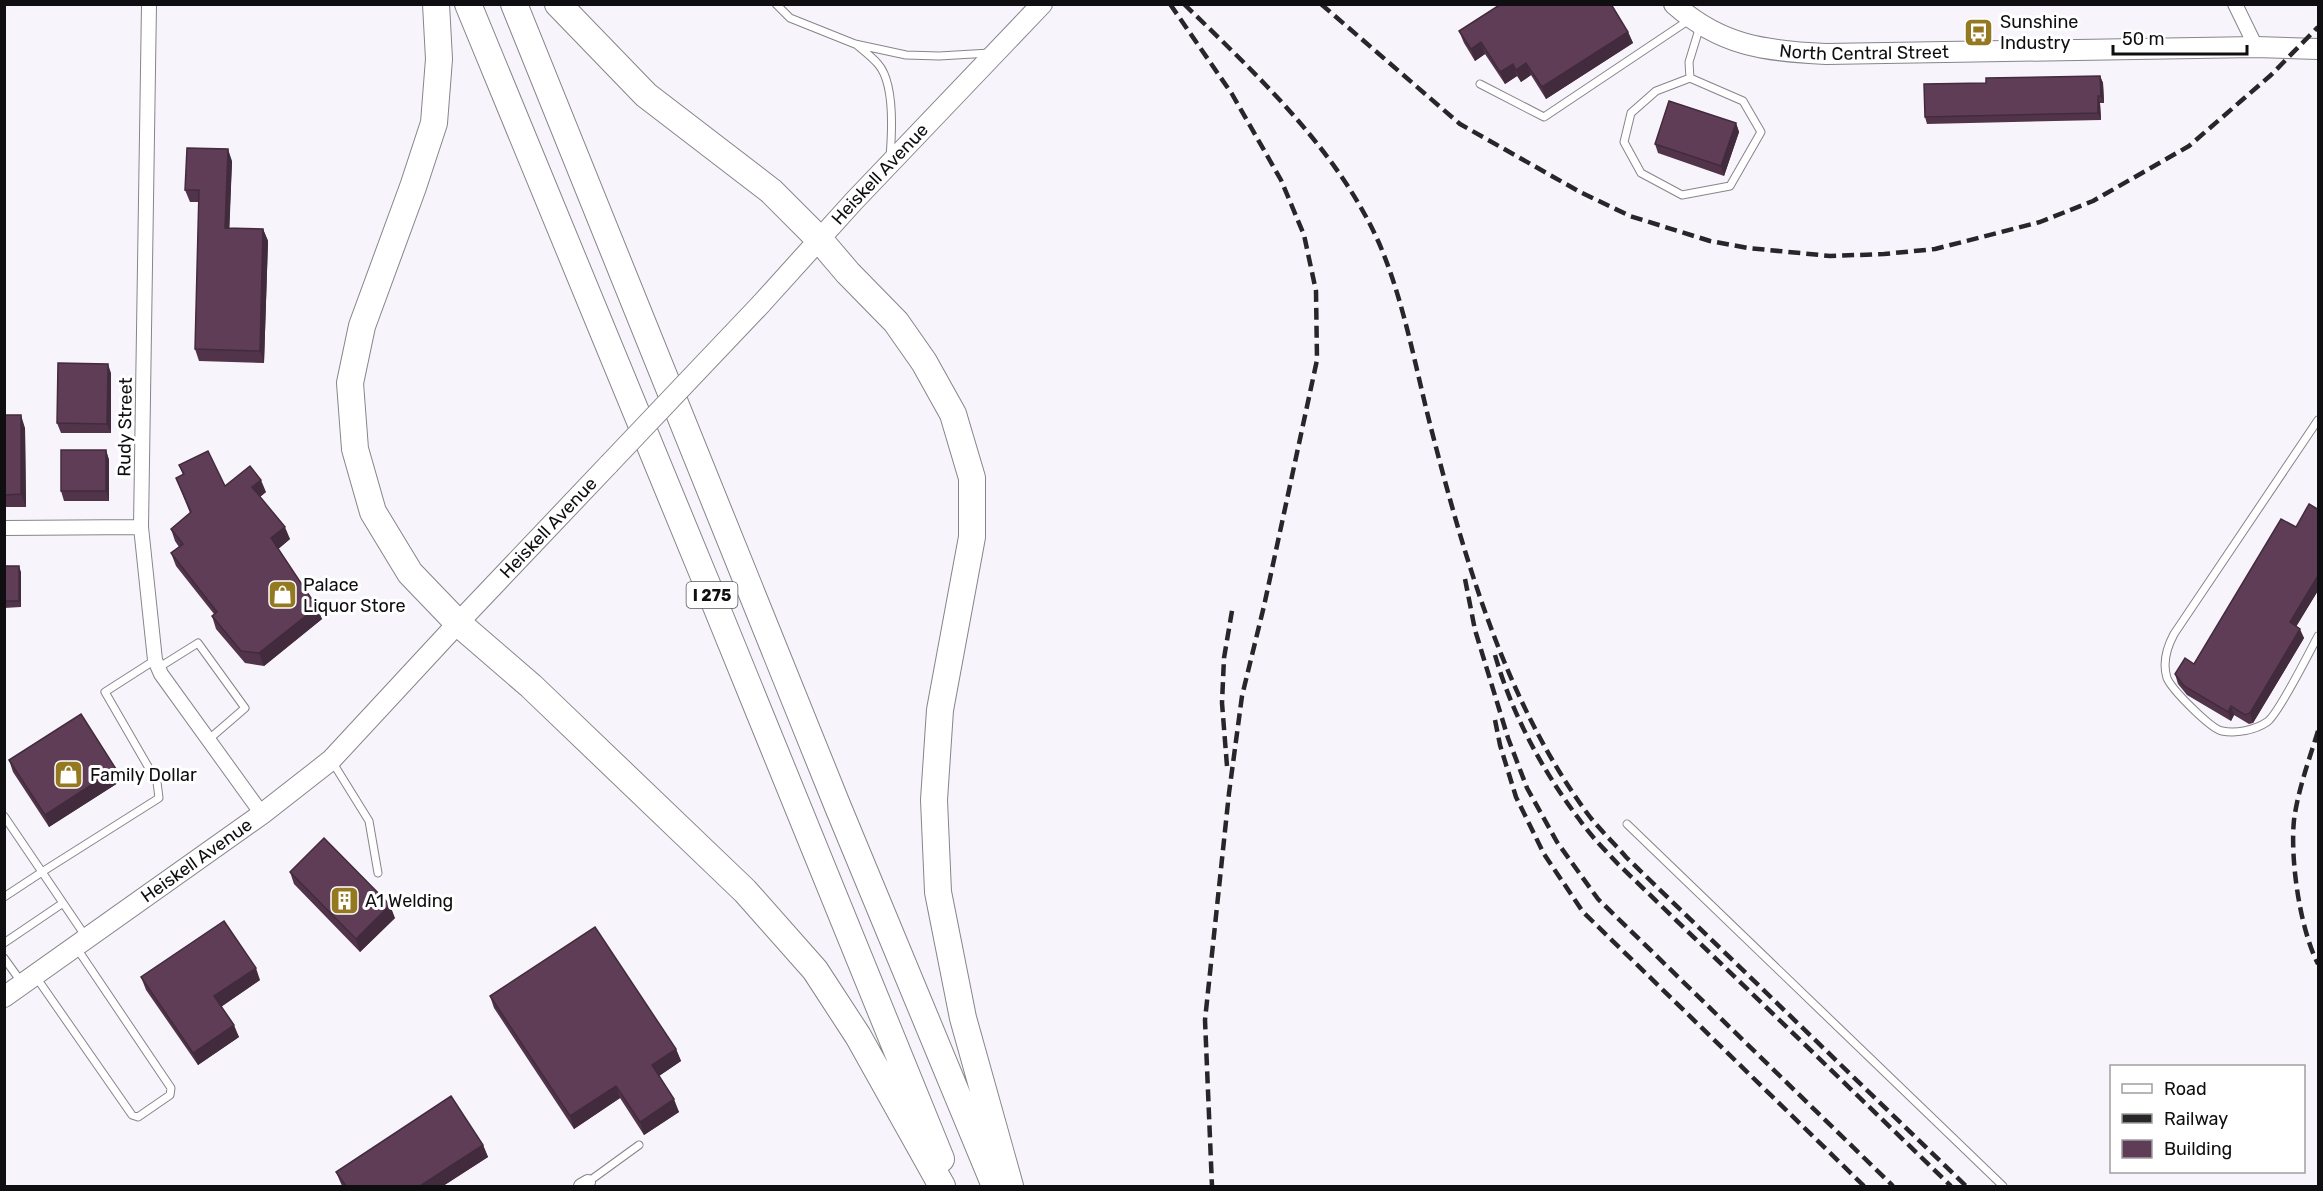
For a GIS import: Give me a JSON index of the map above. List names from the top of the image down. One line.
{"streets":{"highway":["I 275"],"street":["North Central Street","Heiskell Avenue","Rudy Street"]},"crossings":[["Heiskell Avenue","Rudy Street"]],"places":{"bus stop":["Sunshine Industry"],"shop":["Palace Liquor Store","Family Dollar"],"building":["A1 Welding"]},"legend":["Road","Railway","Building"],"scale_bar":"50 m"}
